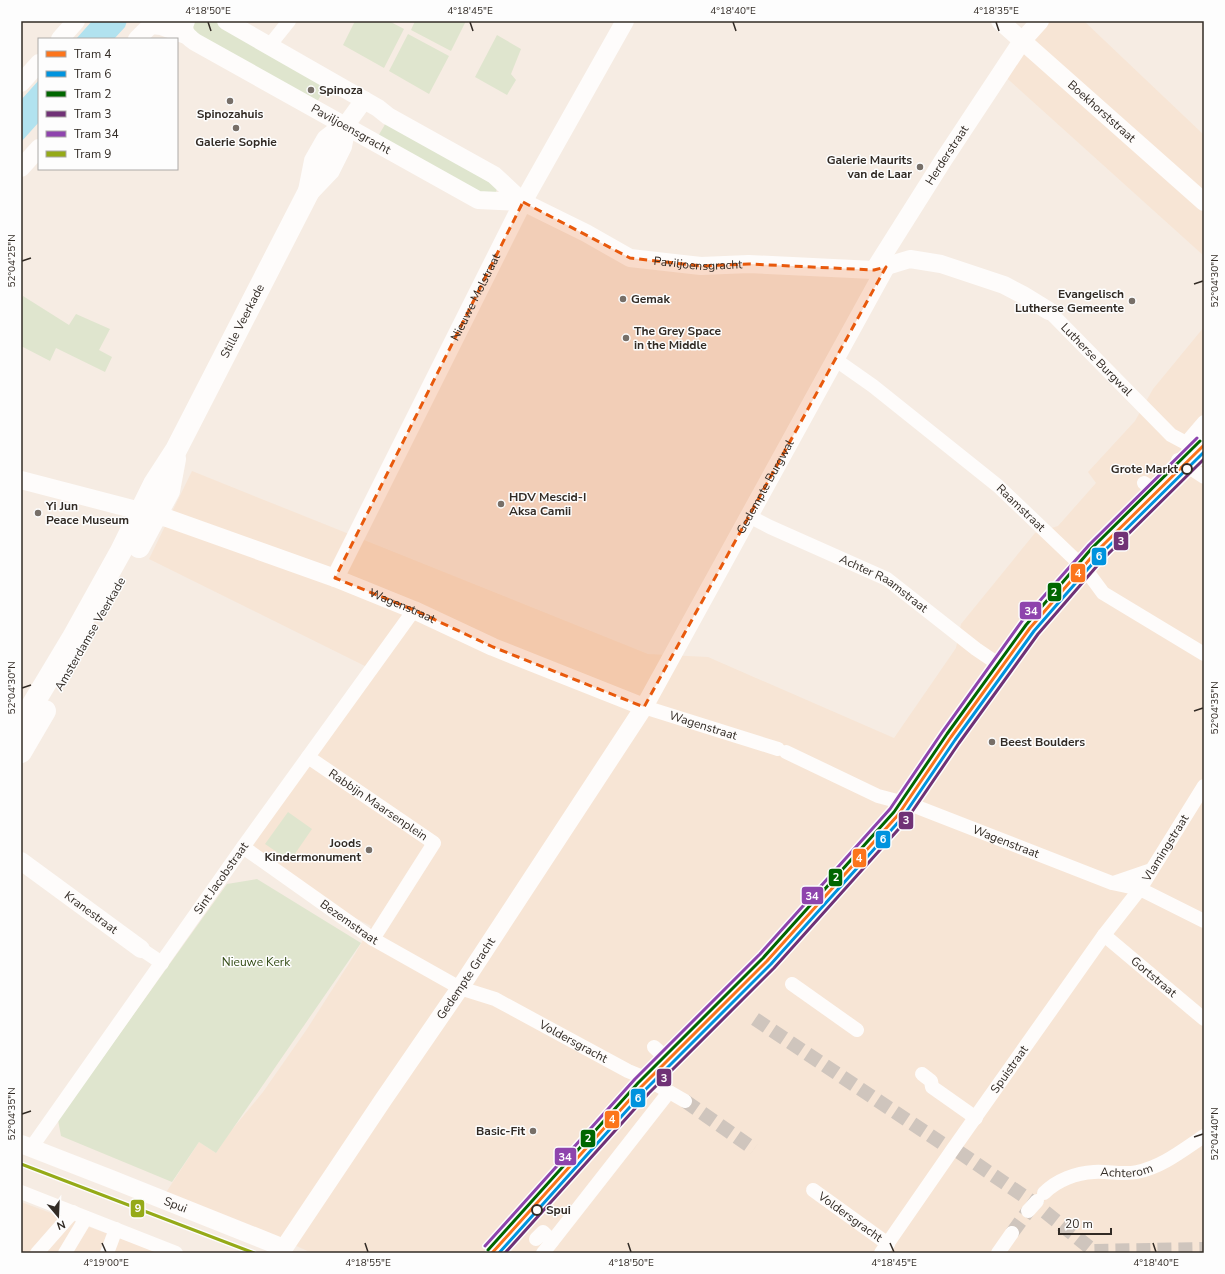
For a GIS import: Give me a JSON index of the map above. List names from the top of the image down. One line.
{"streets":{"street":["Boekhorststraat","Paviljoensgracht","Herderstraat","Nieuwe Molstraat","Stille Veerkade","Lutherse Burgwal","Gedempte Burgwal","Raamstraat","Achter Raamstraat","Wagenstraat","Amsterdamse Veerkade","Rabbijn Maarsenplein","Vlamingstraat","Sint Jacobstraat","Kranestraat","Bezemstraat","Gortstraat","Gedempte Gracht","Voldersgracht","Spuistraat","Achterom","Spui"]},"crossings":[["Boekhorststraat","Herderstraat"],["Paviljoensgracht","Herderstraat"],["Paviljoensgracht","Nieuwe Molstraat"],["Paviljoensgracht","Stille Veerkade"],["Paviljoensgracht","Lutherse Burgwal"],["Paviljoensgracht","Gedempte Burgwal"],["Herderstraat","Lutherse Burgwal"],["Herderstraat","Gedempte Burgwal"],["Nieuwe Molstraat","Wagenstraat"],["Stille Veerkade","Wagenstraat"],["Stille Veerkade","Amsterdamse Veerkade"],["Lutherse Burgwal","Gedempte Burgwal"],["Gedempte Burgwal","Raamstraat"],["Gedempte Burgwal","Achter Raamstraat"],["Gedempte Burgwal","Wagenstraat"],["Gedempte Burgwal","Gedempte Gracht"],["Wagenstraat","Amsterdamse Veerkade"],["Wagenstraat","Vlamingstraat"],["Wagenstraat","Sint Jacobstraat"],["Wagenstraat","Gedempte Gracht"],["Wagenstraat","Spuistraat"],["Rabbijn Maarsenplein","Sint Jacobstraat"],["Rabbijn Maarsenplein","Bezemstraat"],["Vlamingstraat","Spuistraat"],["Sint Jacobstraat","Kranestraat"],["Sint Jacobstraat","Bezemstraat"],["Sint Jacobstraat","Spui"],["Bezemstraat","Gedempte Gracht"],["Bezemstraat","Voldersgracht"],["Gortstraat","Spuistraat"],["Gedempte Gracht","Voldersgracht"],["Gedempte Gracht","Spui"],["Voldersgracht","Spuistraat"]],"parks":["Nieuwe Kerk"],"places":["Spinoza","Spinozahuis","Galerie Sophie","Galerie Maurits van de Laar","Gemak","Evangelisch Lutherse Gemeente","The Grey Space in the Middle","Grote Markt","HDV Mescid-I Aksa Camii","Yi Jun Peace Museum","Beest Boulders","Joods Kindermonument","Basic-Fit","Spui"],"lines":["tram line 34","tram line 2","tram line 4","tram line 6","tram line 3","tram line 9"],"legend":["Tram 4","Tram 6","Tram 2","Tram 3","Tram 34","Tram 9"],"scale_bar":"20 m","north":"bottom","coordinates":["4°18'50\"E","4°18'45\"E","4°18'40\"E","4°18'35\"E","52°04'25\"N","52°04'30\"N","52°04'35\"N","52°04'40\"N","4°19'00\"E","4°18'55\"E"]}
